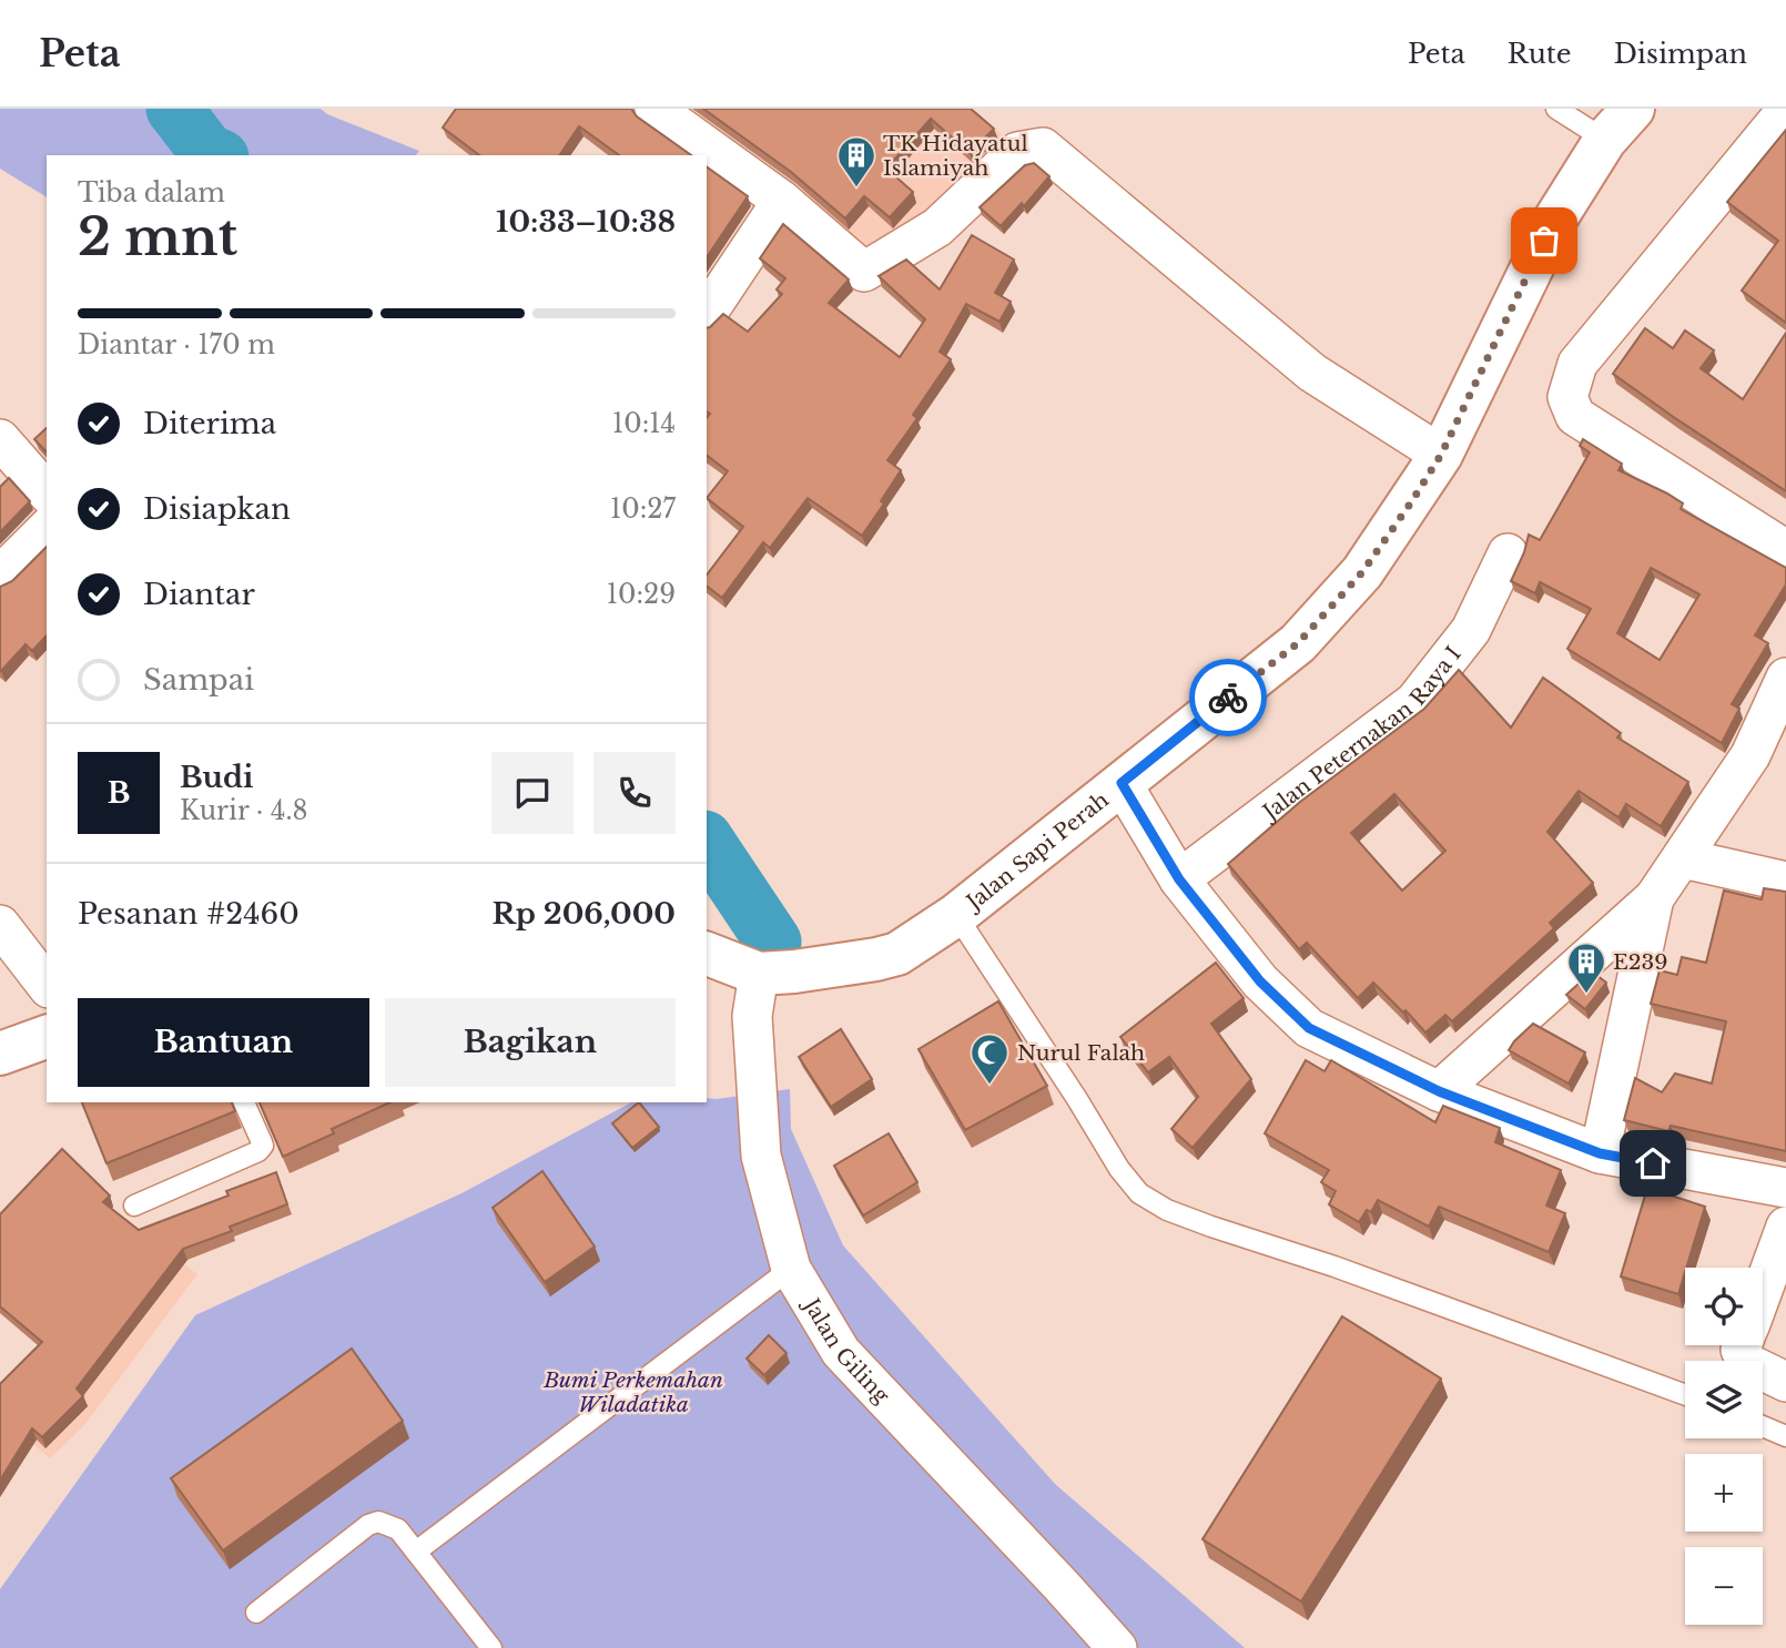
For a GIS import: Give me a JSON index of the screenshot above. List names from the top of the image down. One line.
{"streets":{"street":["Jalan Peternakan Raya I","Jalan Sapi Perah","Jalan Giling"]},"crossings":[["Jalan Sapi Perah","Jalan Giling"]],"parks":["Bumi Perkemahan Wiladatika"],"places":{"building":["TK Hidayatul Islamiyah","E239"],"mosque":["Nurul Falah"]},"page":{"header":"Peta","nav":["Peta","Rute","Disimpan"],"heading":["2 mnt","Tiba dalam","10:33–10:38"],"panel":["Budi","Kurir · 4.8","Pesanan #2460","Rp 206,000"],"bar":"Diantar · 170 m","list":[["Diterima","10:14"],["Disiapkan","10:27"],["Diantar","10:29"],"Sampai"],"round":"B","buttons":["Bantuan","Bagikan"],"map_buttons":["+","−"]}}
